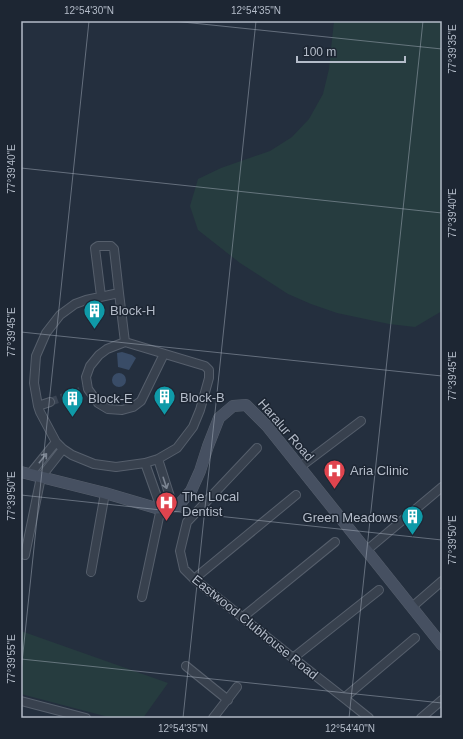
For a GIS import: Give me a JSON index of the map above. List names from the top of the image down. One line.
{"streets":{"street":["Haralur Road","Eastwood Clubhouse Road"]},"places":{"building":["Block-H","Block-B","Block-E","Green Meadows"],"hospital":["Aria Clinic","The Local Dentist"]},"scale_bar":"100 m","coordinates":["12°54'30\"N","12°54'35\"N","77°39'35\"E","77°39'40\"E","77°39'45\"E","77°39'50\"E","77°39'55\"E","12°54'40\"N"]}
